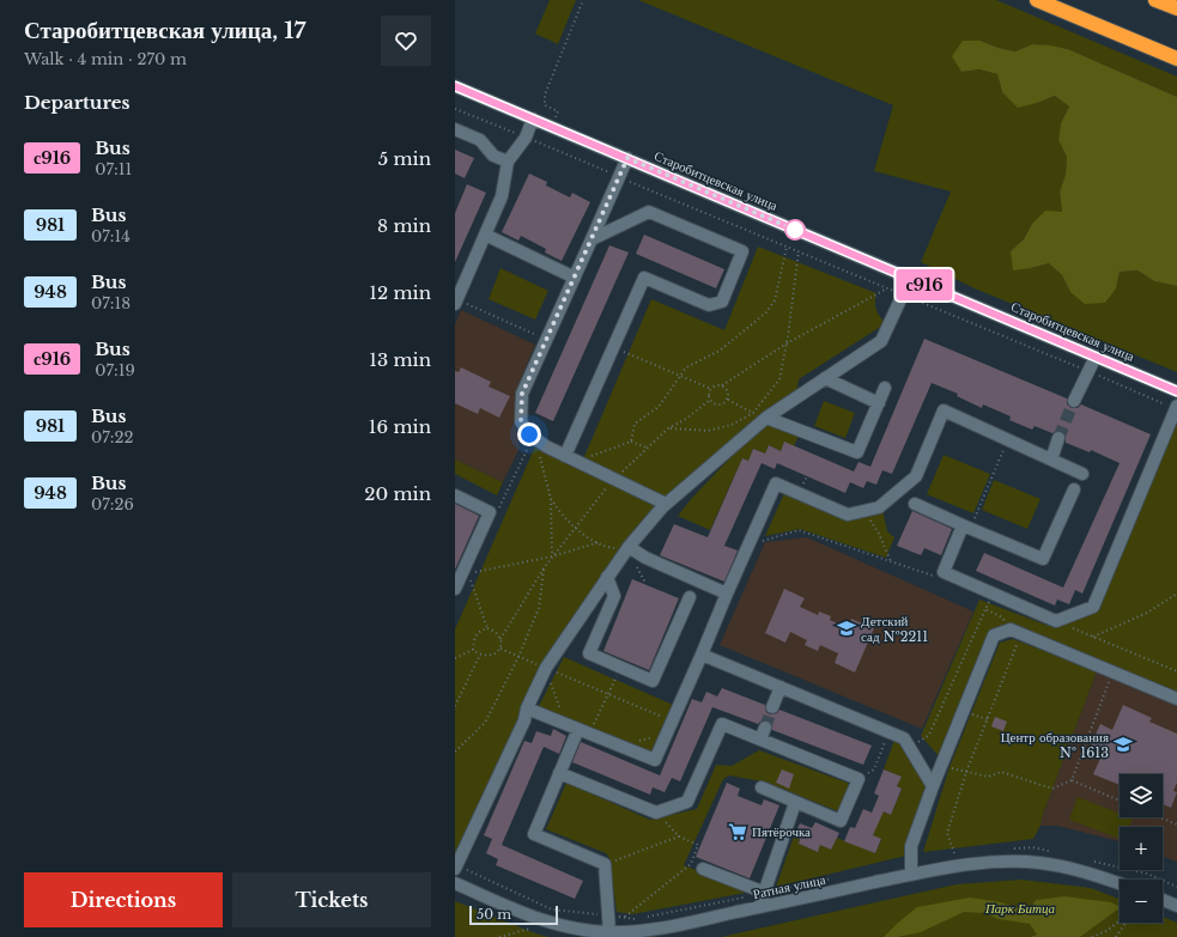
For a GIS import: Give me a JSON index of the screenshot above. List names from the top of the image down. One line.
{"streets":{"street":["Старобитцевская улица","Ратная улица"]},"parks":["Парк Битца"],"places":{"school or university":["Детский сад №2211","Центр образования № 1613"],"supermarket":["Пятёрочка"]},"lines":["bus line с916"],"scale_bar":"50 m","page":{"heading":[["Старобитцевская улица, 17","Walk · 4 min · 270 m"],"Departures"],"on_map":"с916","list":[{"mark":"с916","name":"Bus","note":"07:11","value":"5 min"},{"mark":"981","name":"Bus","note":"07:14","value":"8 min"},{"mark":"948","name":"Bus","note":"07:18","value":"12 min"},{"mark":"с916","name":"Bus","note":"07:19","value":"13 min"},{"mark":"981","name":"Bus","note":"07:22","value":"16 min"},{"mark":"948","name":"Bus","note":"07:26","value":"20 min"}],"map_buttons":["+","−"],"buttons":["Directions","Tickets"],"scale":"50 m"}}
